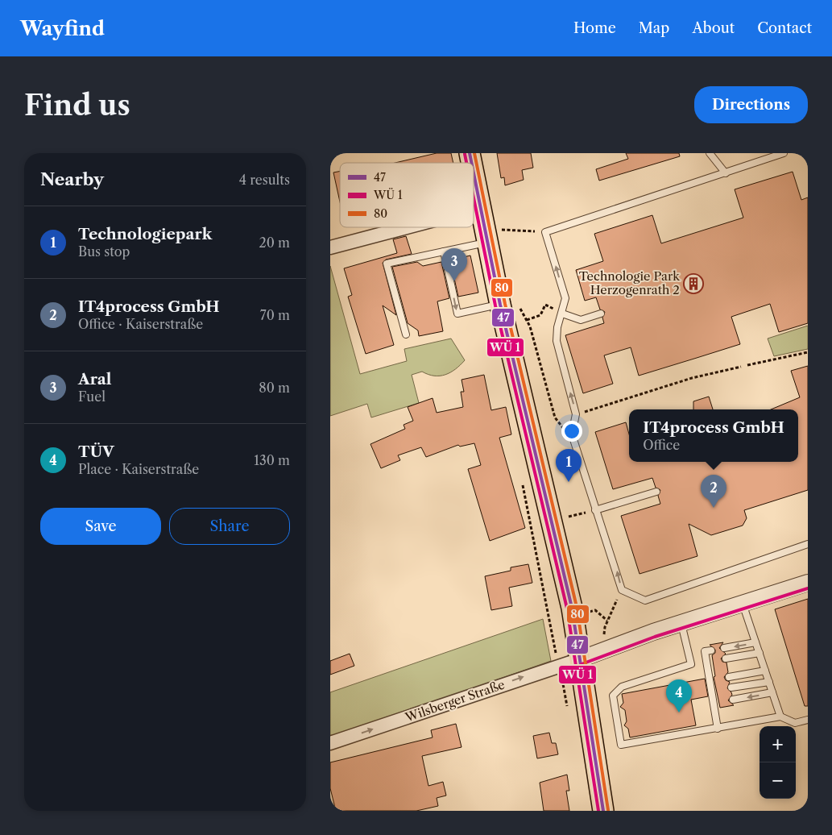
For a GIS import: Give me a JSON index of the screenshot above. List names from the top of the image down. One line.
{"streets":{"street":["Wilsberger Straße"]},"one_way":["Wilsberger Straße"],"places":{"building":["Technologie Park Herzogenrath 2"]},"lines":["transit line 47","transit line 80"],"legend":["47","WÜ 1","80"],"page":{"header":"Wayfind","nav":["Home","Map","About","Contact"],"buttons":["Directions",["Save","Share"]],"title":"Find us","heading":["Nearby","4 results"],"list":[{"mark":"1","name":"Technologiepark","note":"Bus stop","value":"20 m"},{"mark":"2","name":"IT4process GmbH","note":"Office · Kaiserstraße","value":"70 m"},{"mark":"3","name":"Aral","note":"Fuel","value":"80 m"},{"mark":"4","name":"TÜV","note":"Place · Kaiserstraße","value":"130 m"}],"pins":["3","1","2","4"],"popup":["IT4process GmbH","Office"],"map_buttons":["+","−"]}}
